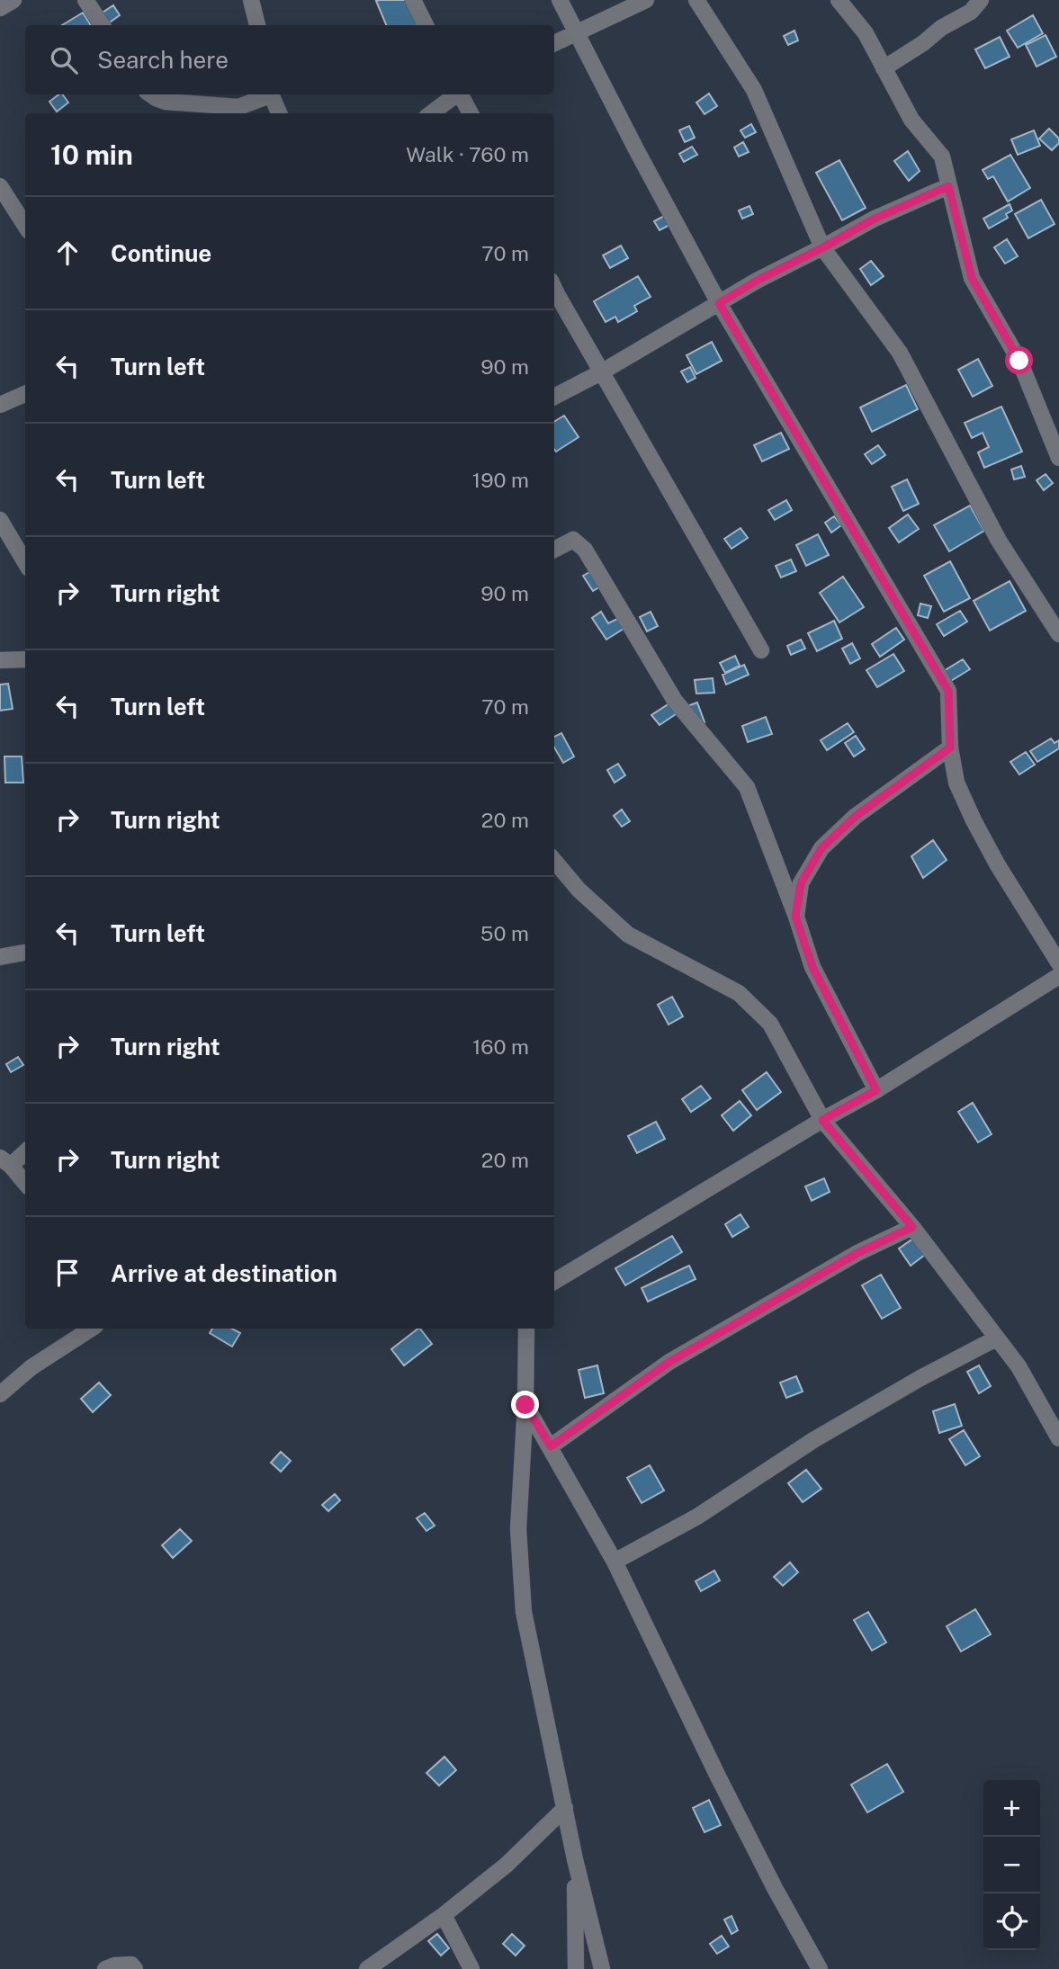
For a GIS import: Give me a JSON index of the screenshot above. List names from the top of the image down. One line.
{"page":{"search":"Search here","heading":["10 min","Walk · 760 m"],"list":[["Continue","70 m"],["Turn left","90 m"],["Turn left","190 m"],["Turn right","90 m"],["Turn left","70 m"],["Turn right","20 m"],["Turn left","50 m"],["Turn right","160 m"],["Turn right","20 m"],"Arrive at destination"],"map_buttons":["+","−"]}}
